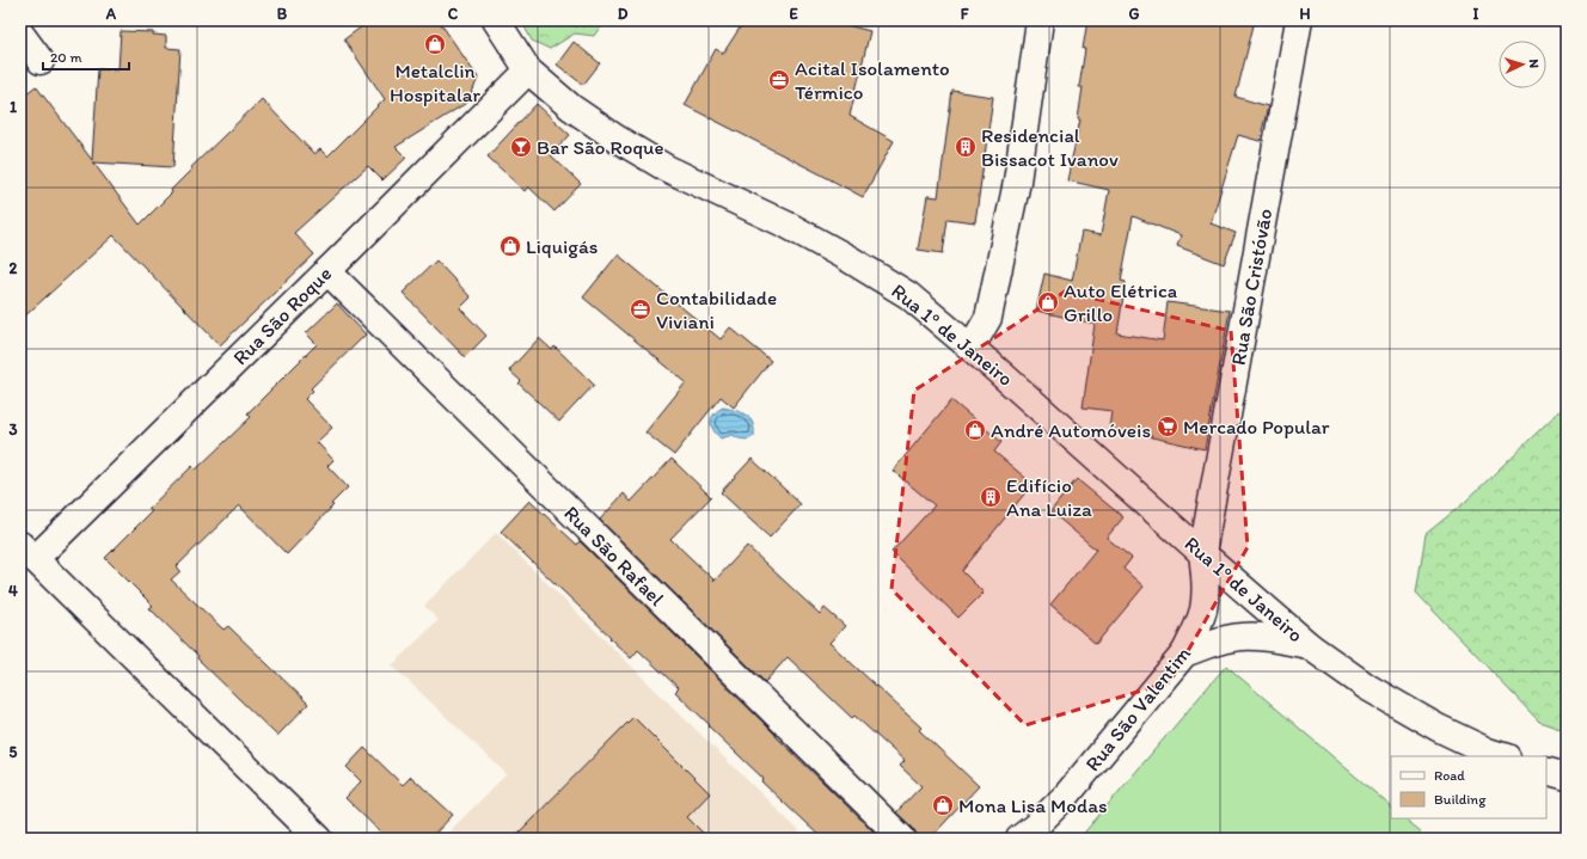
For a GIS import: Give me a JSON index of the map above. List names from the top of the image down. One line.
{"streets":{"street":["Rua São Cristóvão","Rua São Roque","Rua 1º de Janeiro","Rua São Rafael","Rua São Valentim"]},"crossings":[["Rua São Cristóvão","Rua 1º de Janeiro"],["Rua São Cristóvão","Rua São Valentim"],["Rua São Roque","Rua 1º de Janeiro"],["Rua São Roque","Rua São Rafael"],["Rua 1º de Janeiro","Rua São Valentim"]],"places":{"shop":["Metalclin Hospitalar","Liquigás","Auto Elétrica Grillo","André Automóveis","Mona Lisa Modas"],"office":["Acital Isolamento Térmico","Contabilidade Viviani"],"bar":["Bar São Roque"],"building":["Residencial Bissacot Ivanov","Edifício Ana Luiza"],"supermarket":["Mercado Popular"]},"legend":["Road","Building"],"scale_bar":"20 m","north":"right","grid":{"columns":["A","B","C","D","E","F","G","H","I"],"rows":["1","2","3","4","5"]}}
